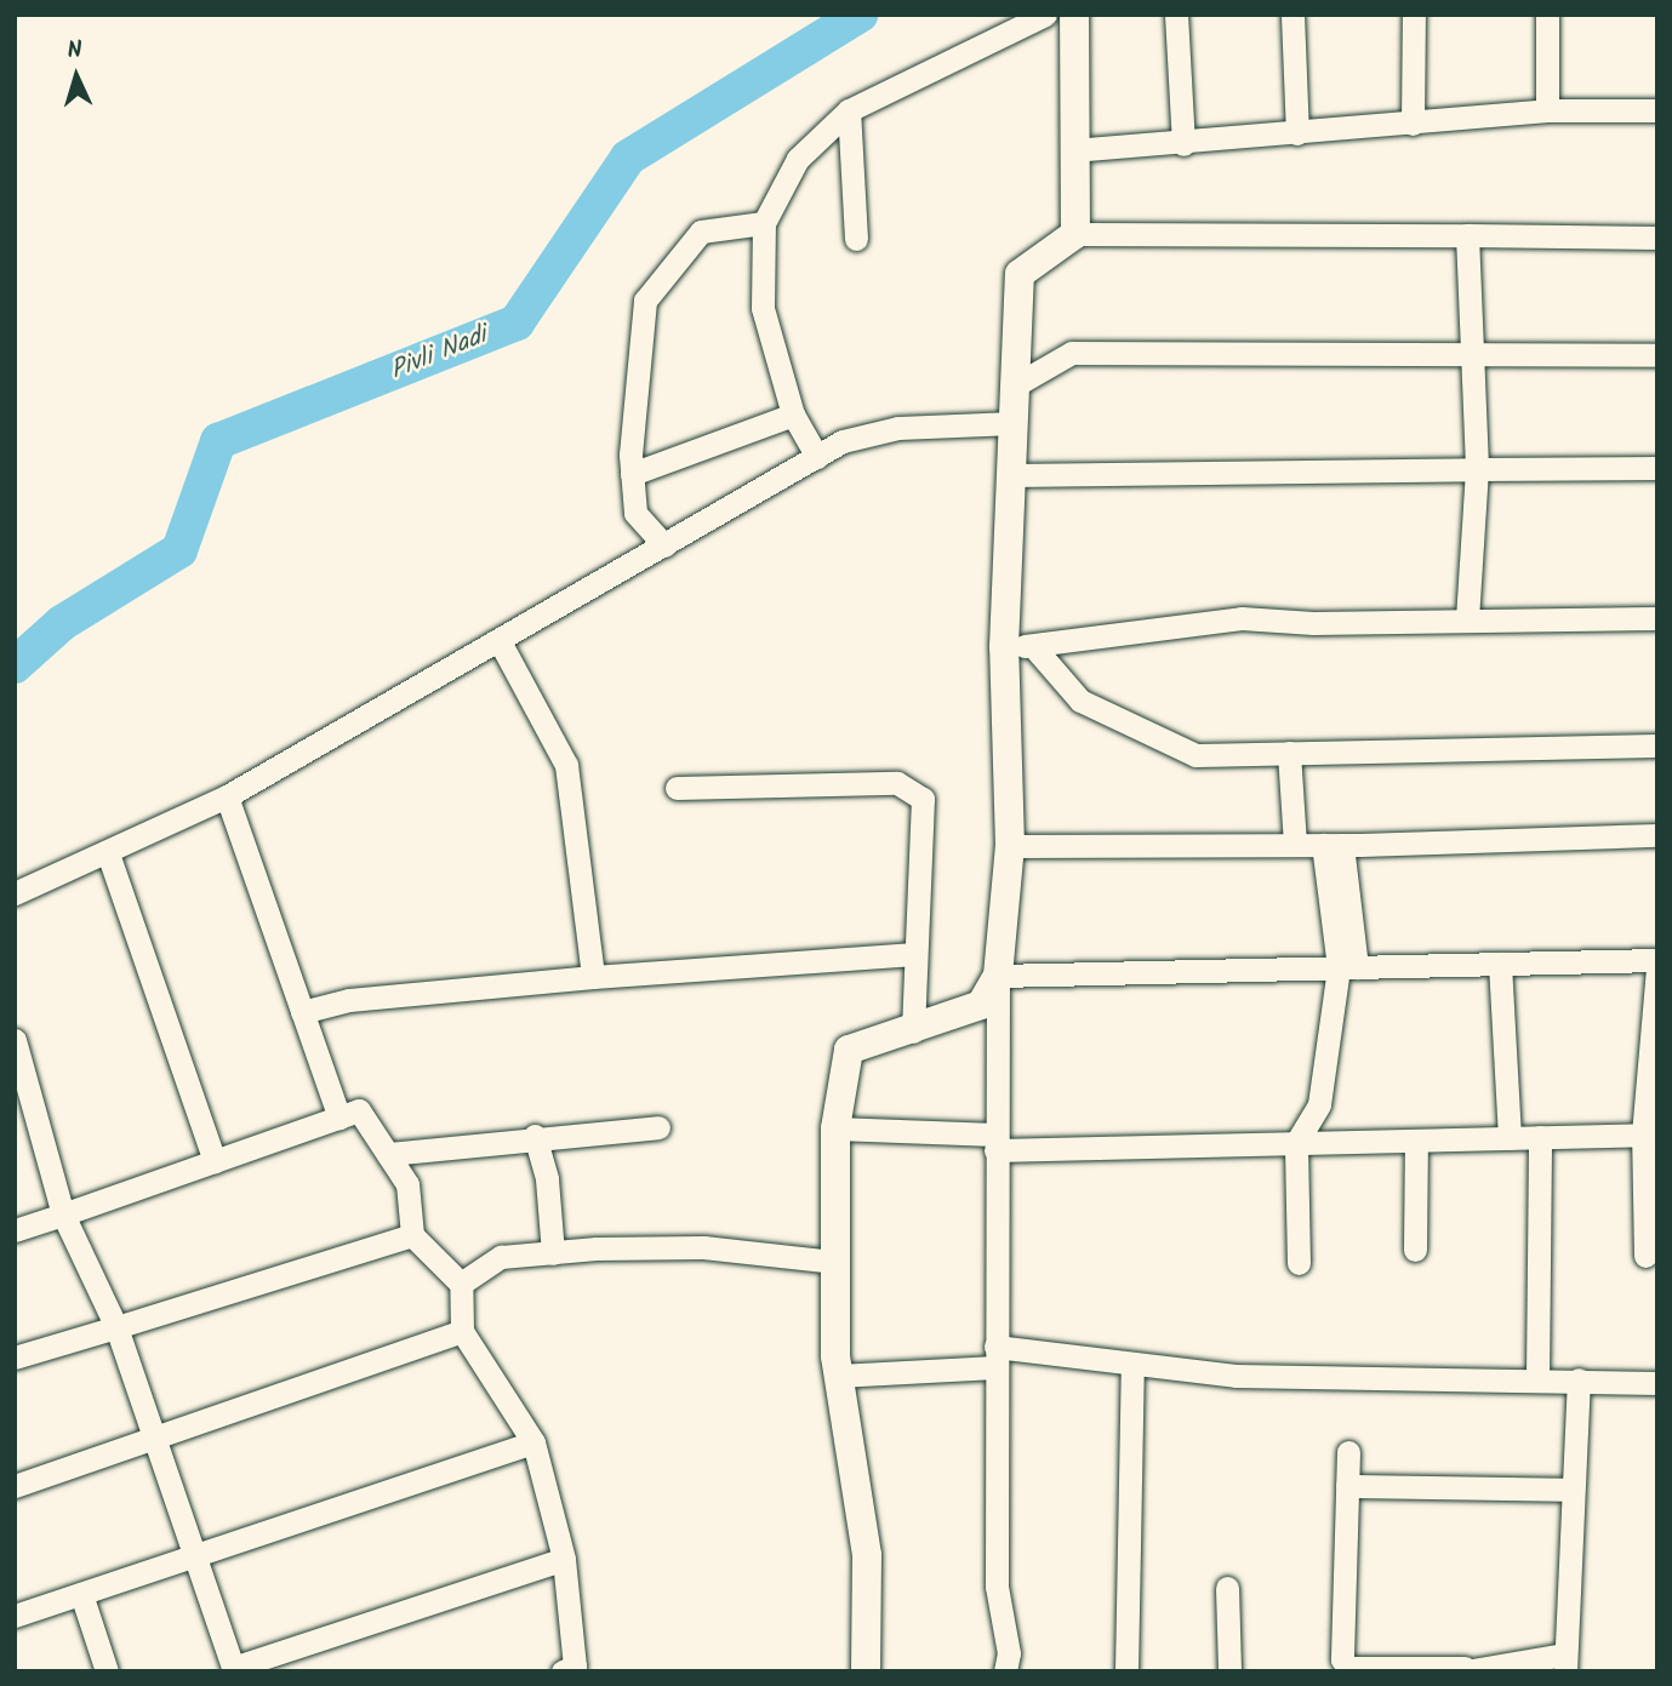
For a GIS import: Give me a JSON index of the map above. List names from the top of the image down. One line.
{"water":["Pivli Nadi"],"north":"top"}
